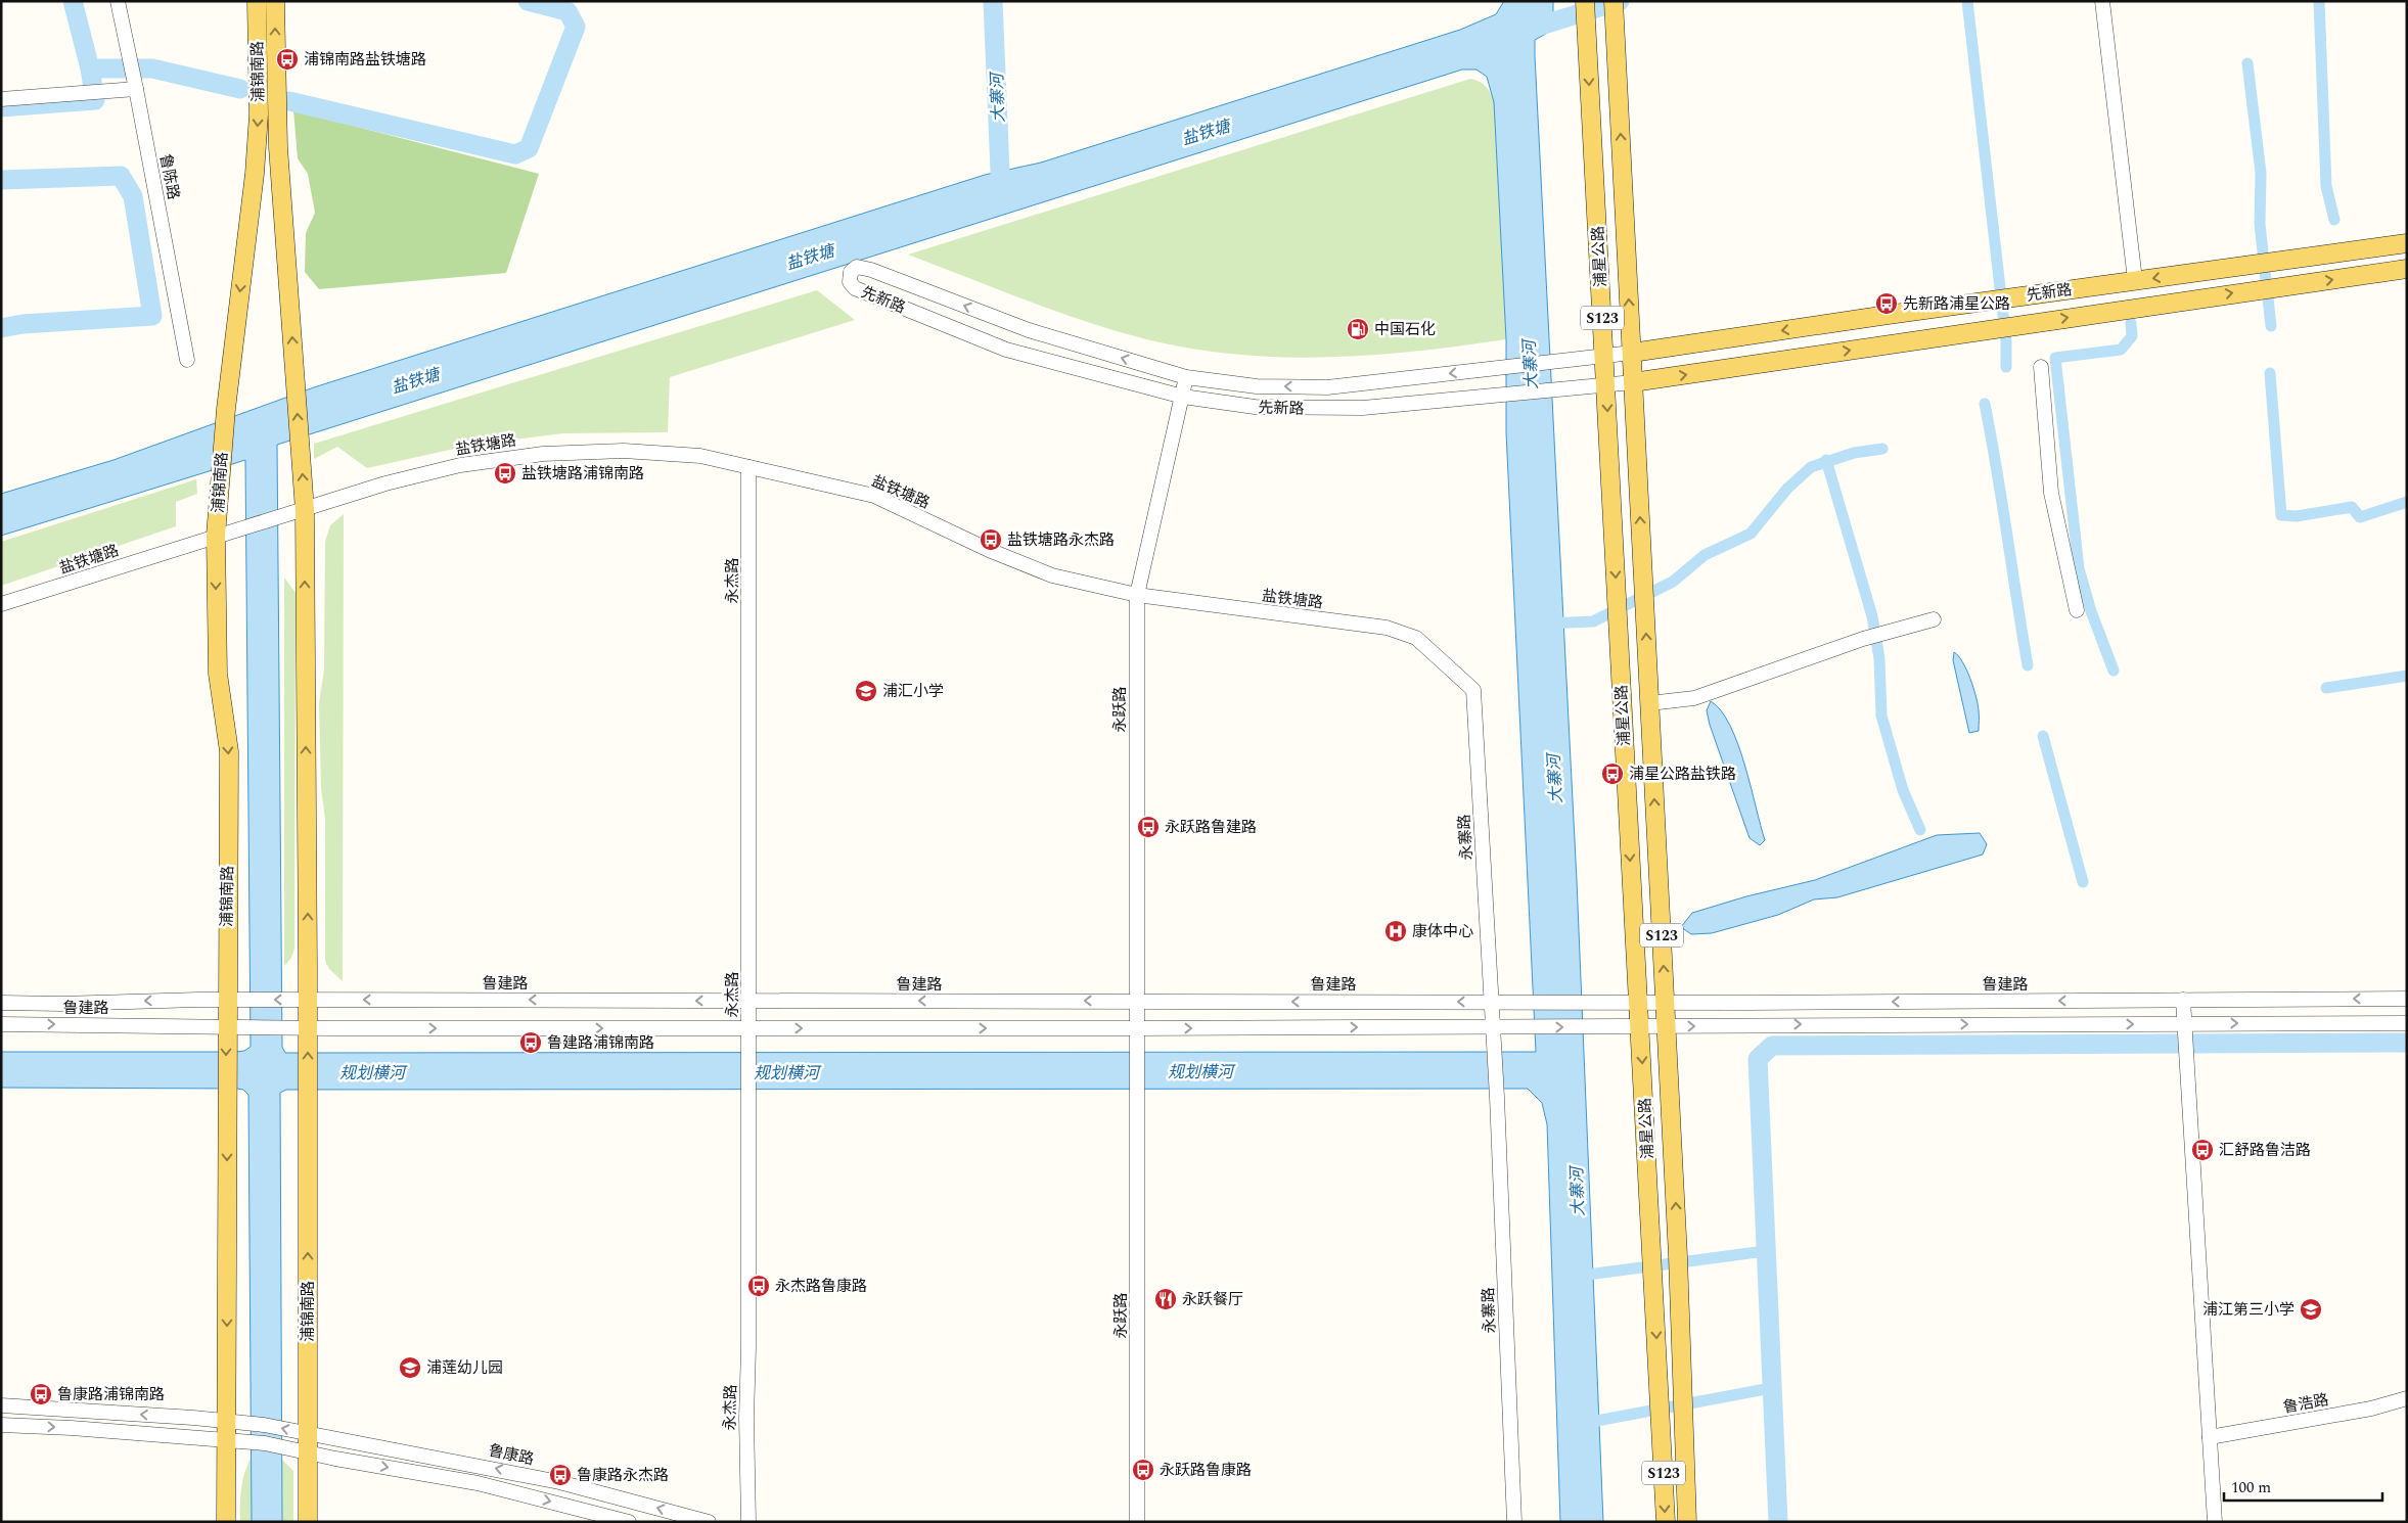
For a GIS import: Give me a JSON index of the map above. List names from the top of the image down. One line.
{"streets":{"main road":["浦锦南路","浦星公路","先新路","S123"],"street":["鲁陈路","盐铁塘路","永杰路","永跃路","永寨路","鲁建路","鲁浩路","鲁康路"]},"crossings":[["浦锦南路","盐铁塘路"],["浦锦南路","鲁建路"],["浦锦南路","鲁康路"],["浦星公路","先新路"],["浦星公路","鲁建路"],["先新路","永跃路"],["盐铁塘路","永杰路"],["盐铁塘路","永跃路"],["盐铁塘路","永寨路"],["永杰路","鲁建路"],["永跃路","鲁建路"],["永寨路","鲁建路"]],"water":["大寨河","盐铁塘","规划横河"],"places":{"bus stop":["浦锦南路盐铁塘路","先新路浦星公路","盐铁塘路浦锦南路","盐铁塘路永杰路","浦星公路盐铁路","永跃路鲁建路","鲁建路浦锦南路","汇舒路鲁洁路","永杰路鲁康路","鲁康路浦锦南路","永跃路鲁康路","鲁康路永杰路"],"fuel station":["中国石化"],"school or university":["浦汇小学","浦江第三小学","浦莲幼儿园"],"hospital":["康体中心"],"restaurant":["永跃餐厅"]},"scale_bar":"100 m"}
